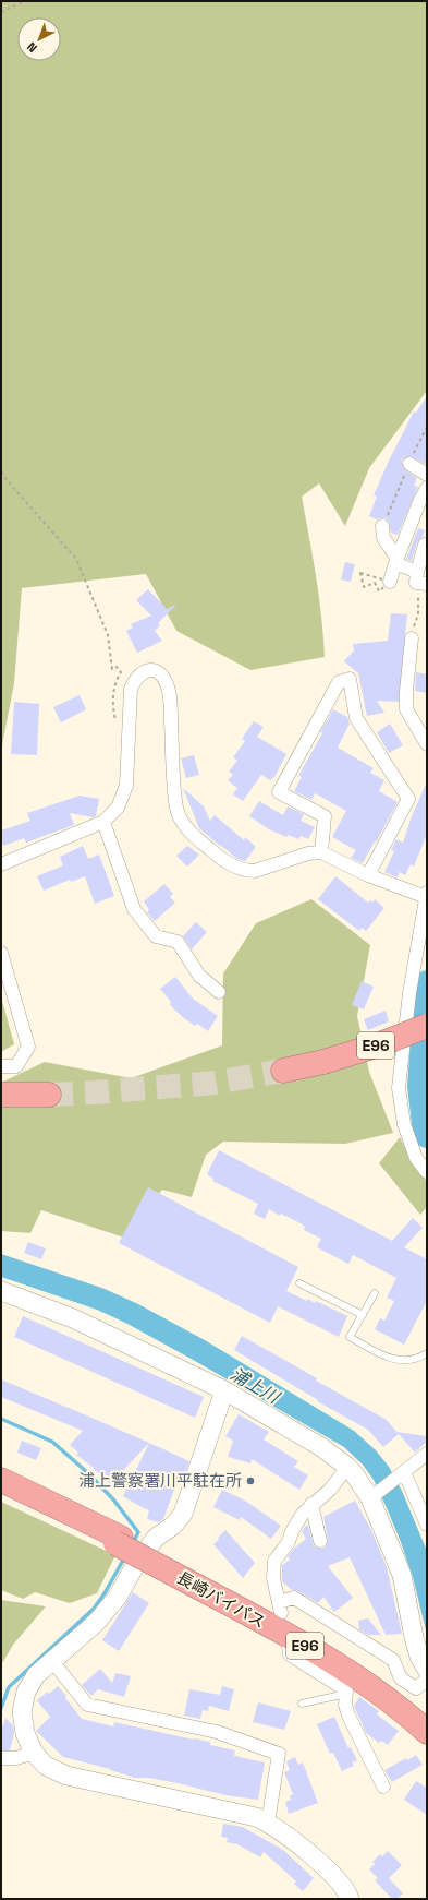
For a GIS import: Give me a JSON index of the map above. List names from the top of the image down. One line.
{"streets":{"highway":["E96","長崎バイパス"]},"water":["浦上川"],"places":["浦上警察署川平駐在所"],"north":"bottom left"}
